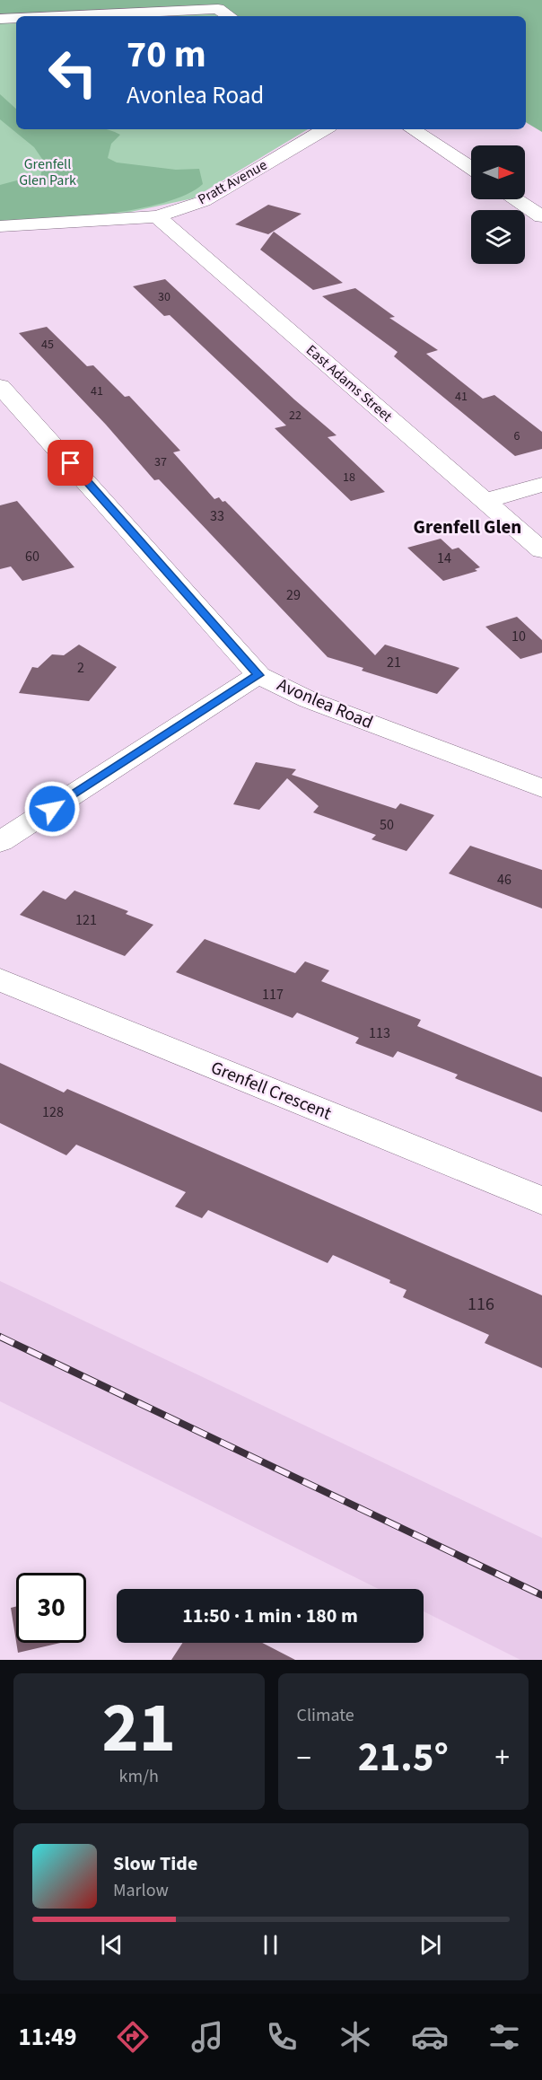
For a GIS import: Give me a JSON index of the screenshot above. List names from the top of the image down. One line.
{"streets":{"street":["Pratt Avenue","East Adams Street","Avonlea Road","Grenfell Crescent"]},"crossings":[["Pratt Avenue","East Adams Street"]],"districts":["Grenfell Glen"],"parks":["Grenfell Glen Park"],"house_numbers":["30","45","41","41","22","6","37","18","33","60","14","29","10","21","2","50","46","121","117","113","128","116"],"north":"right","page":{"turn":["70 m","Avonlea Road"],"limit":"30","trip":"11:50 · 1 min · 180 m","tile":[["21","km/h"],"Climate"],"heat":["−","21.5°","+"],"song":["Slow Tide","Marlow"],"tabs":"11:49"}}
